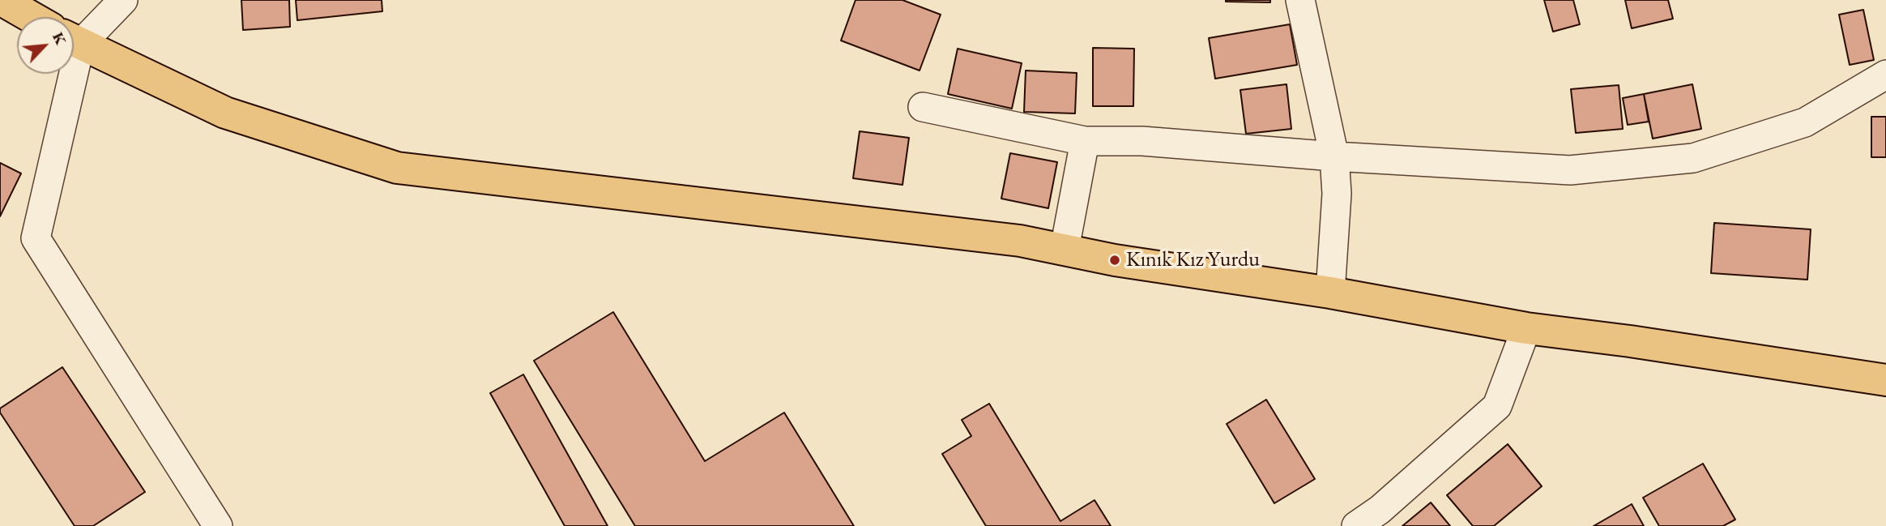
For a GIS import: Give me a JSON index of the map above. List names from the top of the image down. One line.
{"places":["Kınık Kız Yurdu"],"north":"top right"}
